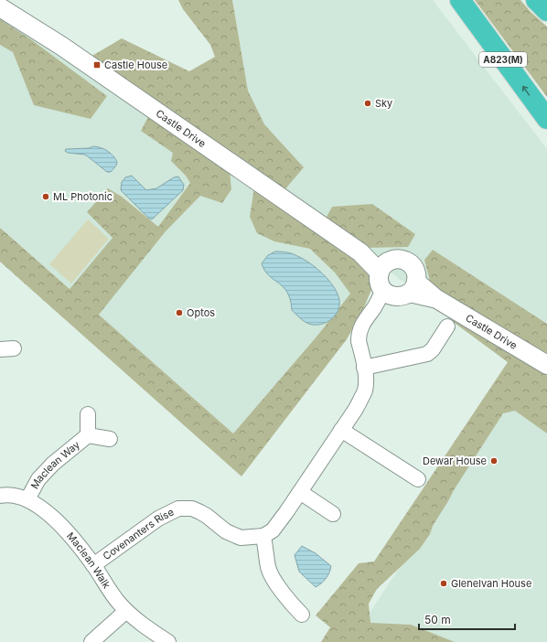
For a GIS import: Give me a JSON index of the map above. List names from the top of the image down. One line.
{"streets":{"highway":["A823(M)"],"street":["Castle Drive","Maclean Way","Covenanters Rise","Maclean Walk"]},"crossings":[["Maclean Way","Maclean Walk"],["Covenanters Rise","Maclean Walk"]],"places":{"transit":["Castle House"],"other":["Sky","ML Photonic","Optos","Dewar House","Glenelvan House"]},"scale_bar":"50 m"}
